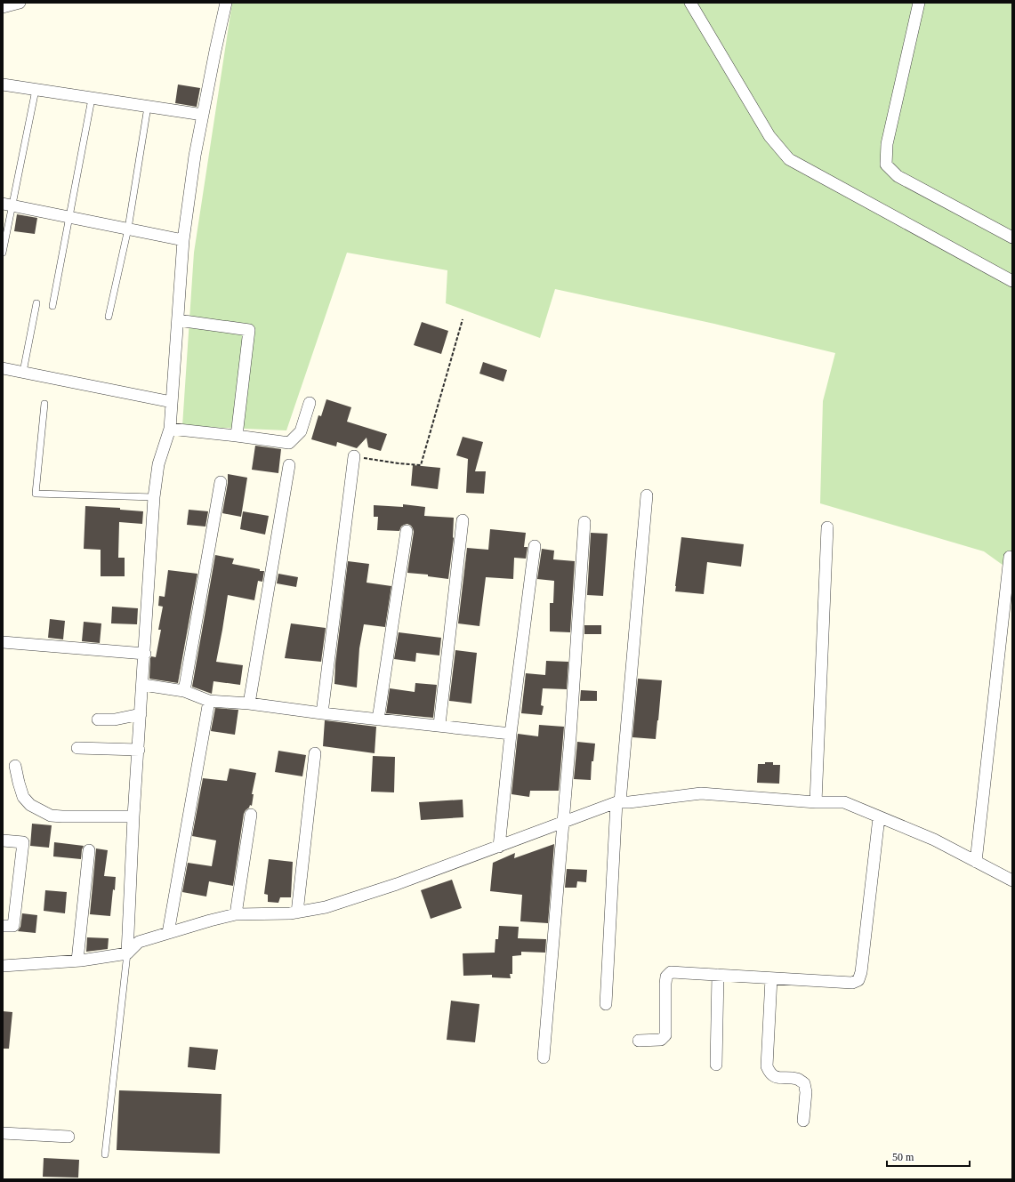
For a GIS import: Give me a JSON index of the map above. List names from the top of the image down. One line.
{"scale_bar":"50 m"}
